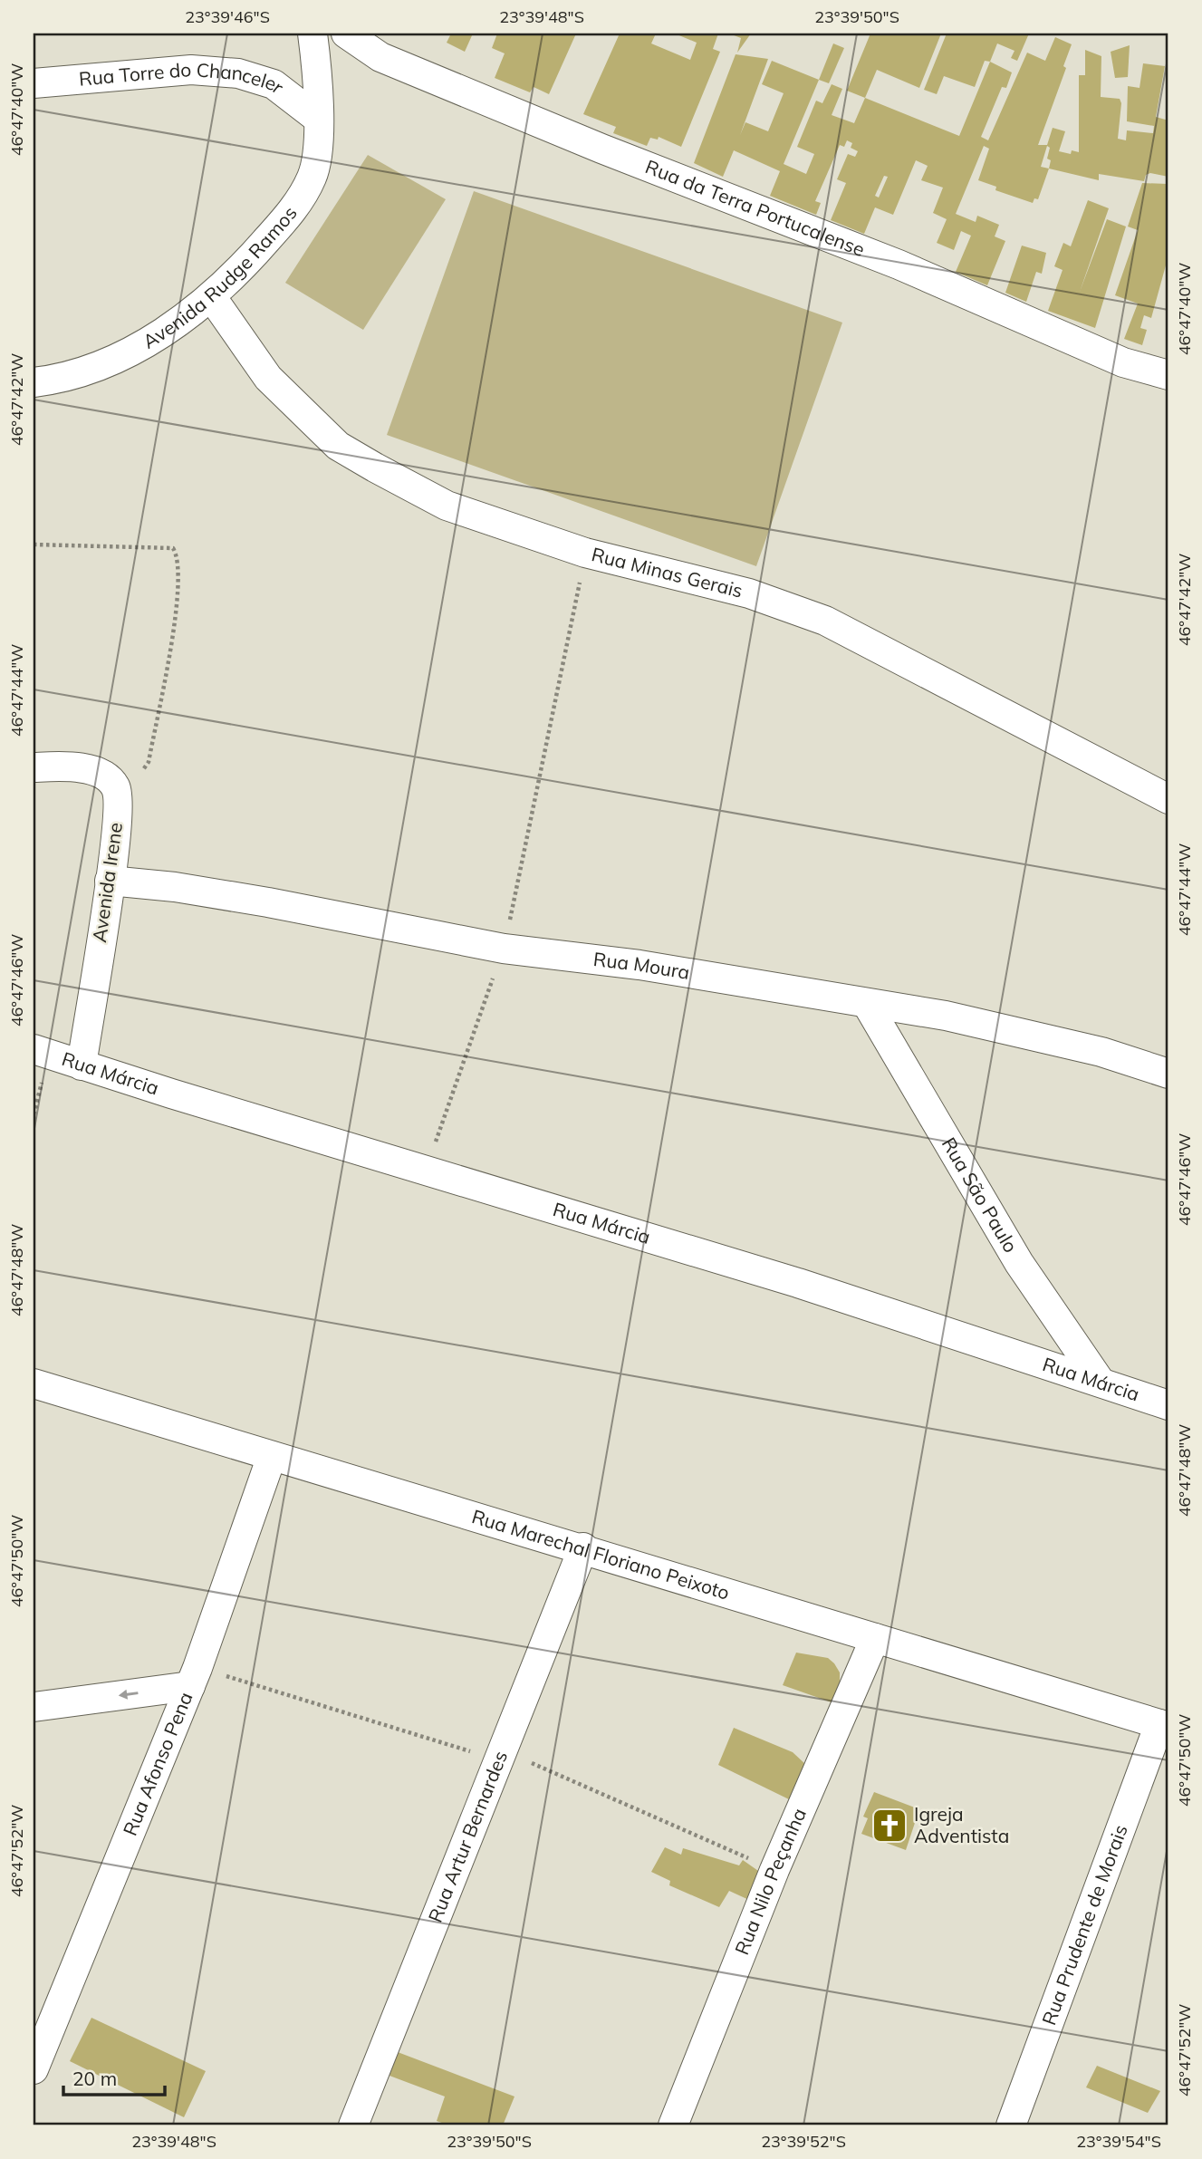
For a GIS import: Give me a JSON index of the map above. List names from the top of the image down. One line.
{"streets":{"street":["Rua Torre do Chanceler","Rua da Terra Portucalense","Avenida Rudge Ramos","Rua Minas Gerais","Avenida Irene","Rua Moura","Rua Márcia","Rua São Paulo","Rua Marechal Floriano Peixoto","Rua Afonso Pena","Rua Artur Bernardes","Rua Nilo Peçanha","Rua Prudente de Morais"]},"crossings":[["Rua Torre do Chanceler","Avenida Rudge Ramos"],["Avenida Rudge Ramos","Rua Minas Gerais"],["Avenida Irene","Rua Moura"],["Avenida Irene","Rua Márcia"],["Rua Moura","Rua São Paulo"],["Rua Márcia","Rua São Paulo"],["Rua Marechal Floriano Peixoto","Rua Afonso Pena"],["Rua Marechal Floriano Peixoto","Rua Artur Bernardes"],["Rua Marechal Floriano Peixoto","Rua Nilo Peçanha"],["Rua Marechal Floriano Peixoto","Rua Prudente de Morais"]],"places":{"church":["Igreja Adventista"]},"scale_bar":"20 m","coordinates":["23°39'46\"S","23°39'48\"S","23°39'50\"S","46°47'40\"W","46°47'42\"W","46°47'44\"W","46°47'46\"W","46°47'48\"W","46°47'50\"W","46°47'52\"W","23°39'52\"S","23°39'54\"S"]}
